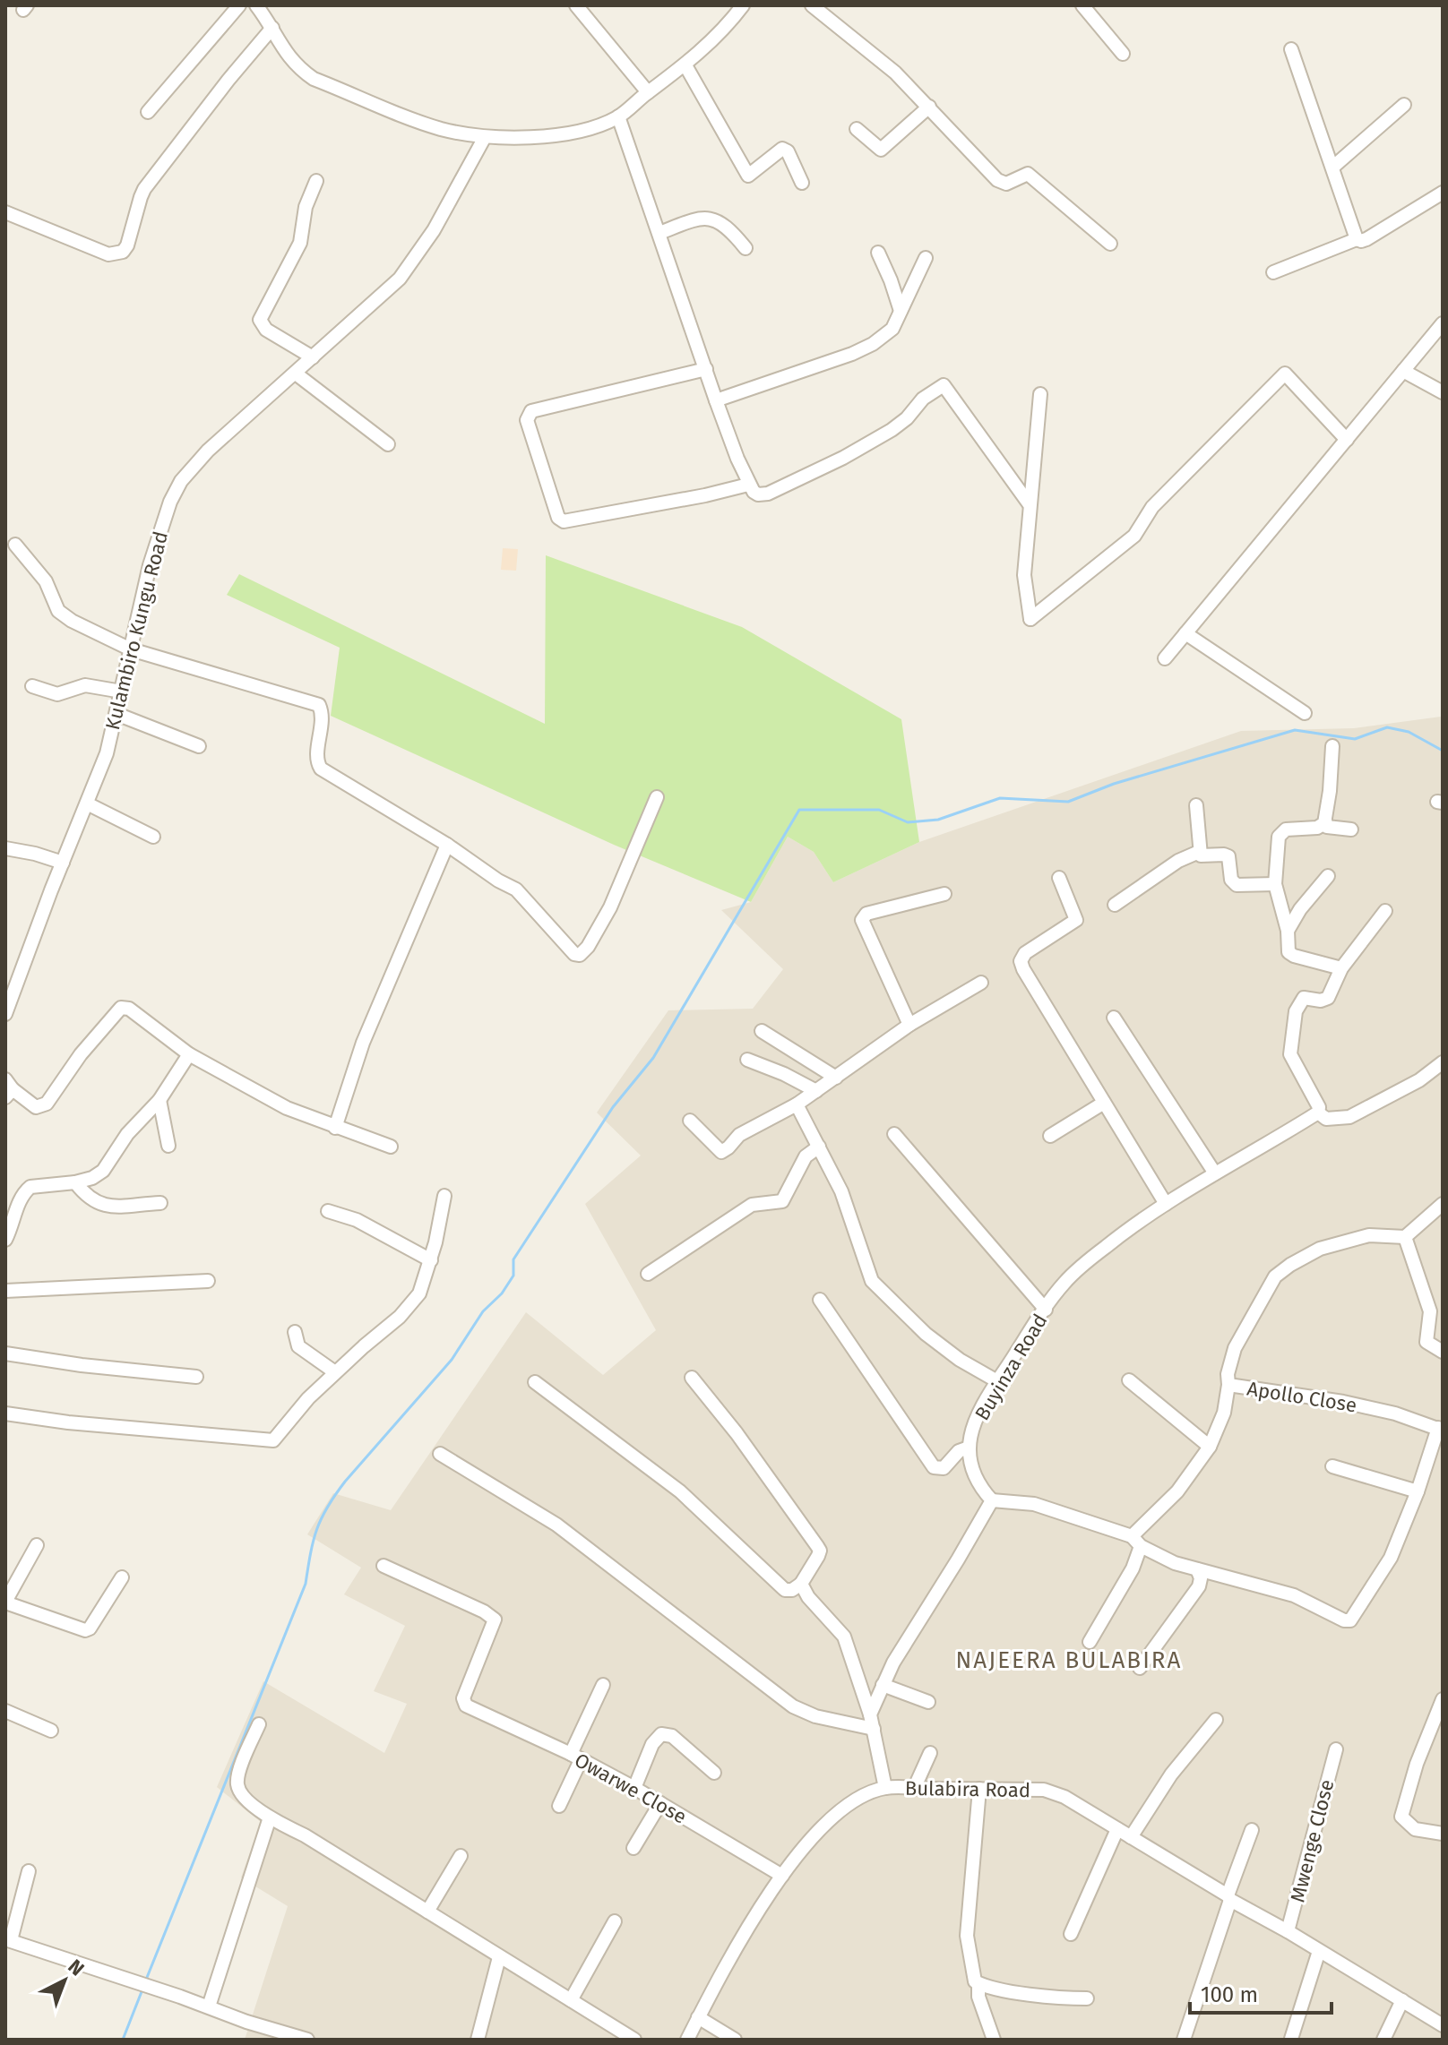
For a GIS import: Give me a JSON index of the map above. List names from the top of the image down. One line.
{"streets":{"street":["Kulambiro Kungu Road","Buyinza Road","Apollo Close","Owarwe Close","Bulabira Road","Mwenge Close"]},"crossings":[["Owarwe Close","Bulabira Road"],["Bulabira Road","Mwenge Close"]],"districts":["NAJEERA BULABIRA"],"scale_bar":"100 m","north":"top right"}
